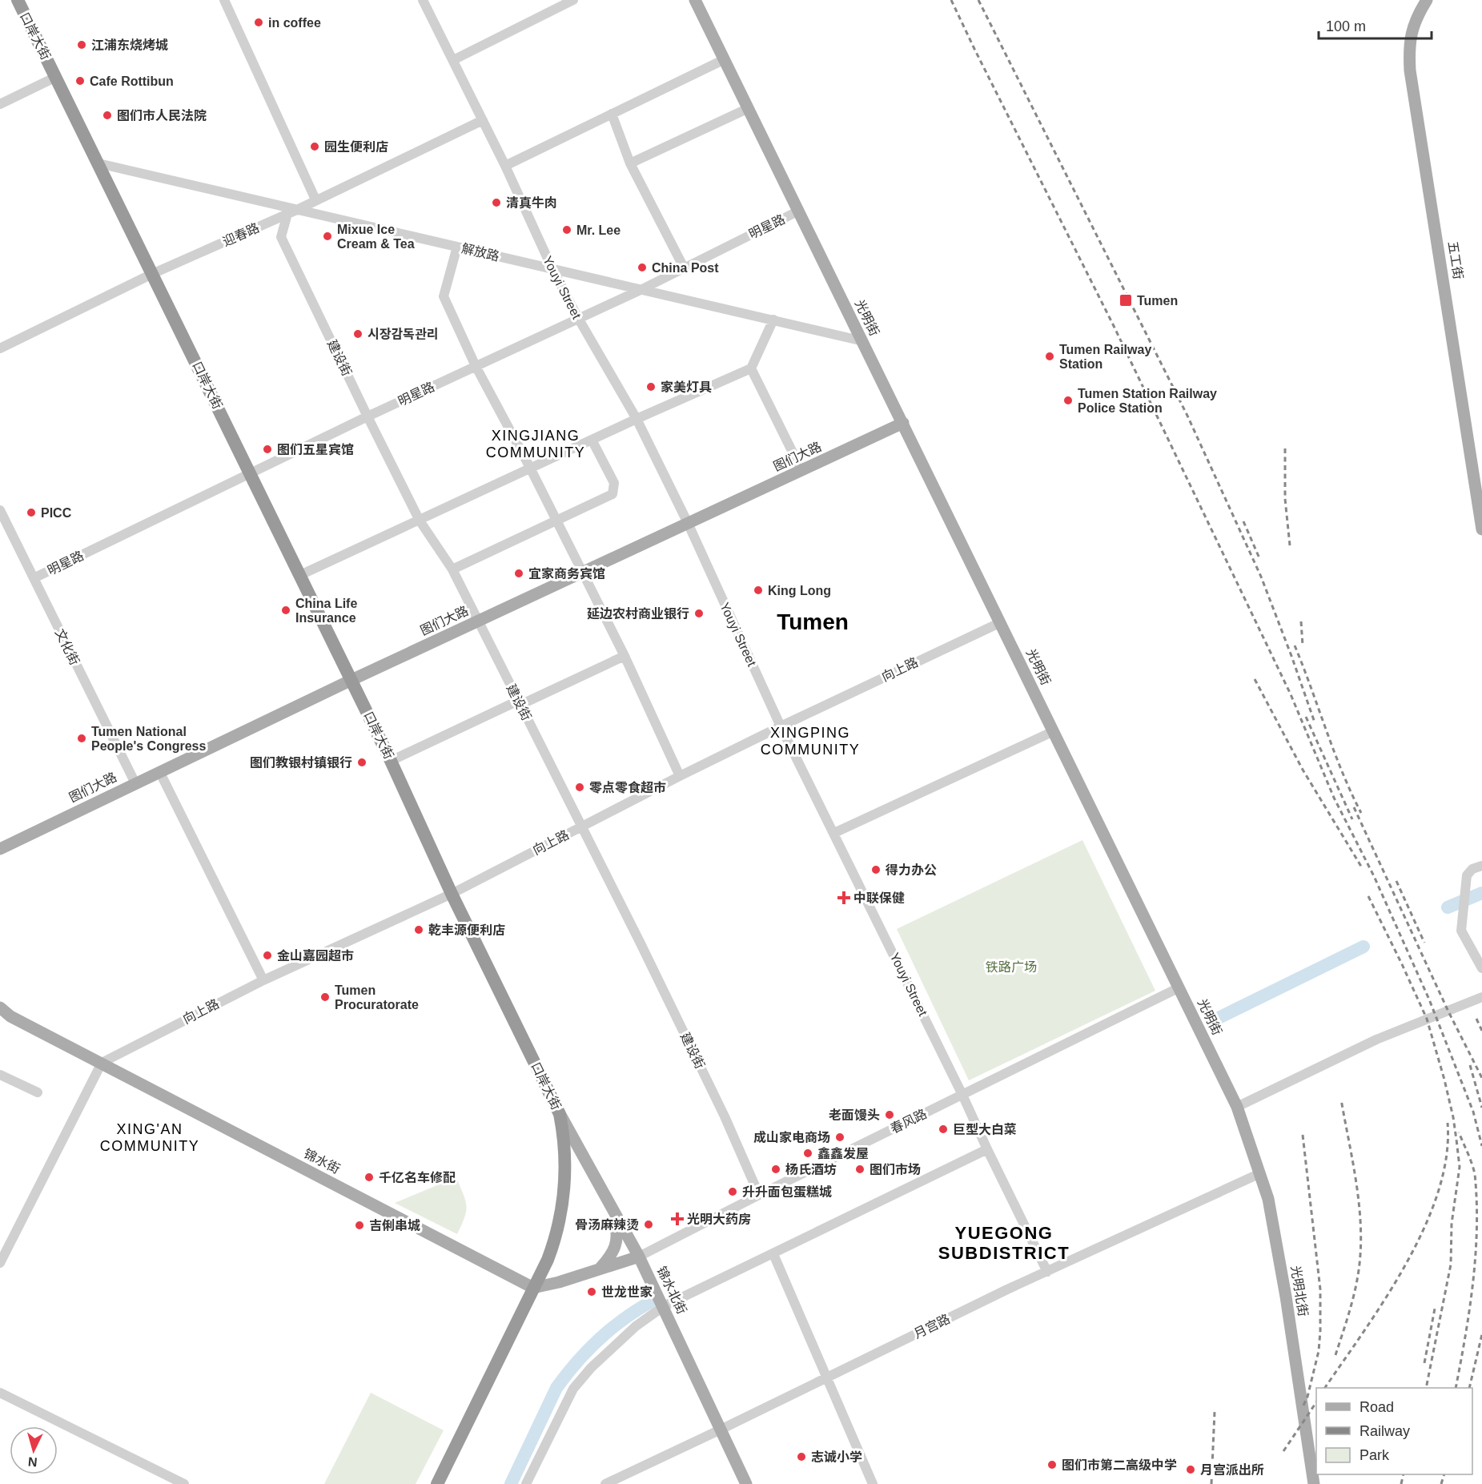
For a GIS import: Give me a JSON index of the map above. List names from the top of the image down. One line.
{"streets":{"highway":["口岸大街"],"main road":["五工街","光明街","图们大路","锦水街","锦水北街","光明北街"],"street":["明星路","迎春路","解放路","Youyi Street","建设街","文化街","向上路","春风路","月宫路"]},"crossings":[["口岸大街","明星路"],["口岸大街","迎春路"],["口岸大街","解放路"],["口岸大街","图们大路"],["口岸大街","向上路"],["口岸大街","锦水街"],["口岸大街","锦水北街"],["明星路","解放路"],["明星路","Youyi Street"],["明星路","光明街"],["明星路","建设街"],["明星路","文化街"],["迎春路","解放路"],["迎春路","Youyi Street"],["迎春路","建设街"],["解放路","Youyi Street"],["解放路","光明街"],["Youyi Street","图们大路"],["Youyi Street","向上路"],["Youyi Street","春风路"],["Youyi Street","月宫路"],["光明街","图们大路"],["光明街","向上路"],["光明街","春风路"],["光明街","光明北街"],["建设街","图们大路"],["建设街","向上路"],["建设街","春风路"],["图们大路","文化街"],["向上路","锦水街"],["春风路","锦水北街"],["锦水北街","月宫路"],["光明北街","月宫路"]],"districts":["XINGJIANG COMMUNITY","Tumen","XINGPING COMMUNITY","XING'AN COMMUNITY","YUEGONG SUBDISTRICT"],"parks":["铁路广场"],"places":{"other":["in coffee","江浦东烧烤城","Cafe Rottibun","图们市人民法院","园生便利店","清真牛肉","Mr. Lee","Mixue Ice Cream & Tea","China Post","시장감독관리","Tumen Railway Station","家美灯具","Tumen Station Railway Police Station","图们五星宾馆","PICC","宜家商务宾馆","King Long","China Life Insurance","延边农村商业银行","Tumen National People's Congress","图们教银村镇银行","零点零食超市","得力办公","乾丰源便利店","金山嘉园超市","Tumen Procuratorate","老面馒头","巨型大白菜","成山家电商场","鑫鑫发屋","杨氏酒坊","图们市场","千亿名车修配","升升面包蛋糕城","骨汤麻辣烫","吉俐串城","世龙世家","志诚小学","图们市第二高级中学","月宫派出所"],"transit":["Tumen"],"health":["中联保健","光明大药房"]},"legend":["Road","Railway","Park"],"scale_bar":"100 m","north":"bottom"}
